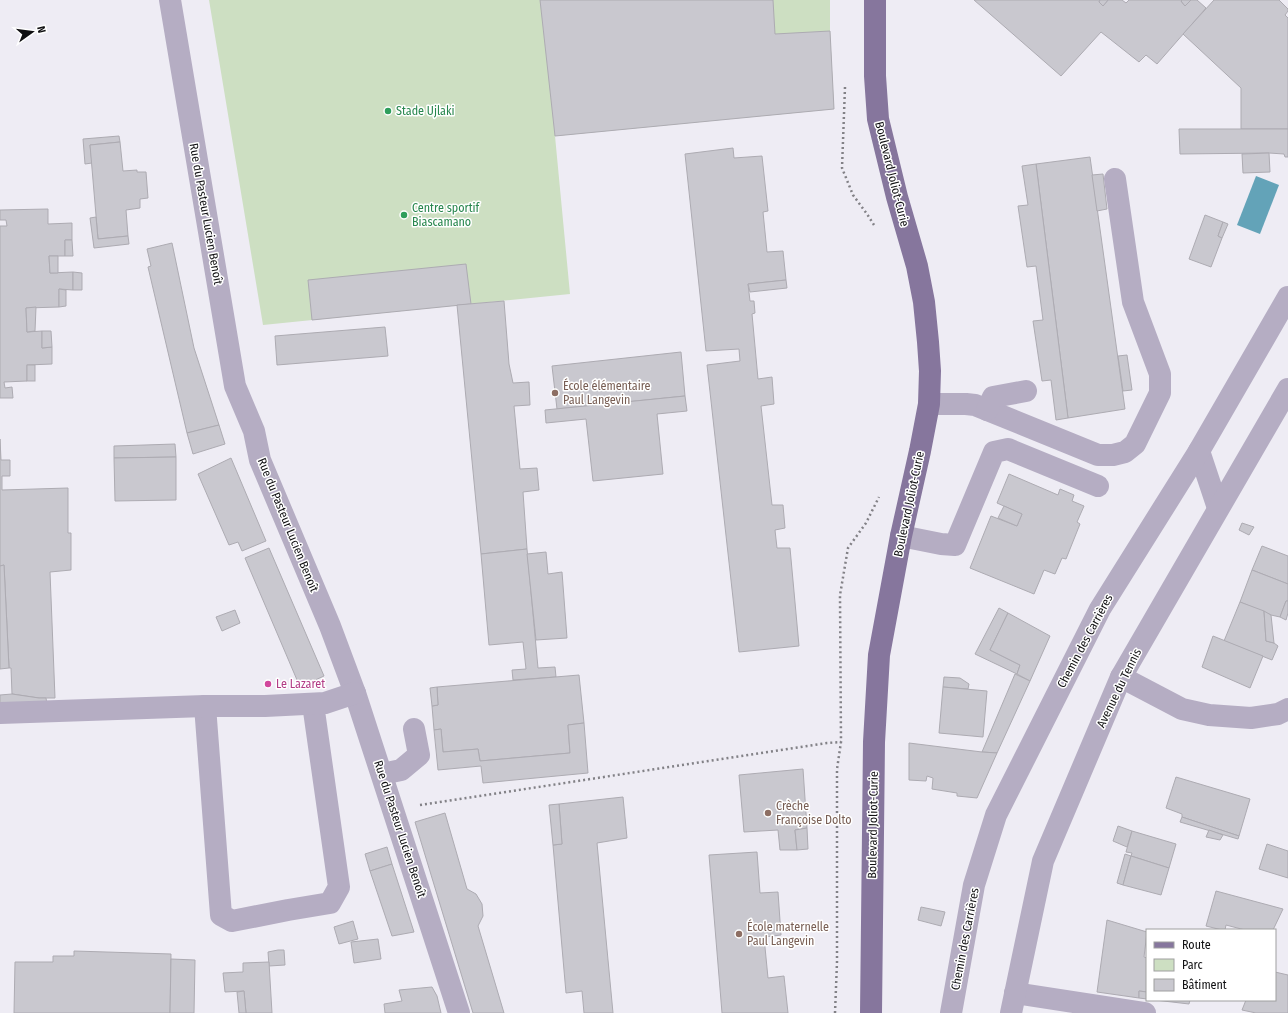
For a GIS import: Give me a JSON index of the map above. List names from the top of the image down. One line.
{"streets":{"main road":["Boulevard Joliot-Curie"],"street":["Rue du Pasteur Lucien Benoît","Chemin des Carrières","Avenue du Tennis"]},"places":["Stade Ujlaki","Centre sportif Biascamano","École élémentaire Paul Langevin","Le Lazaret","Crèche Françoise Dolto","École maternelle Paul Langevin"],"legend":["Route","Parc","Bâtiment"],"north":"right"}
